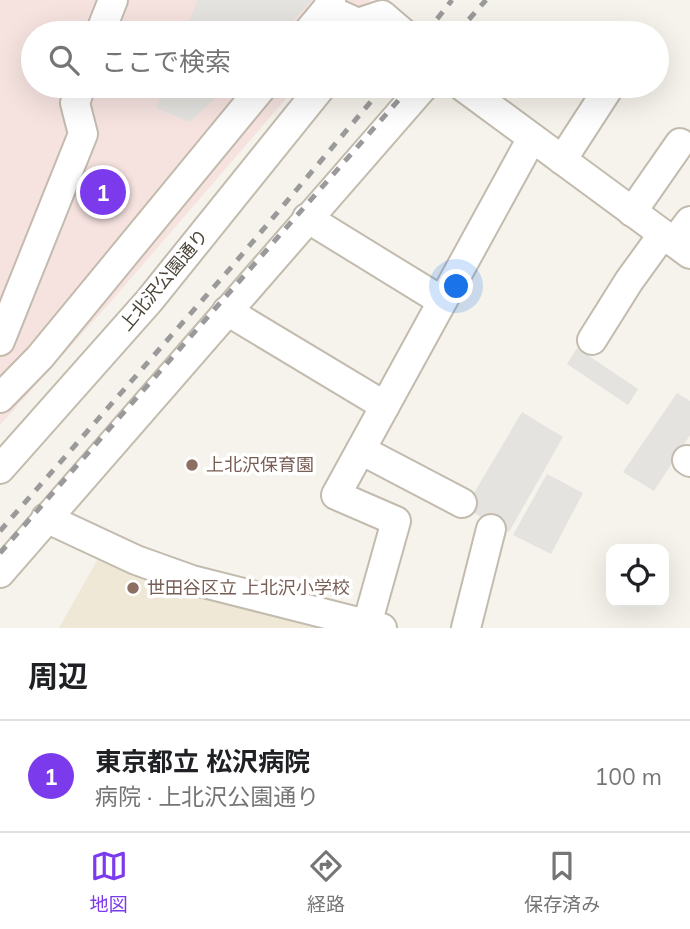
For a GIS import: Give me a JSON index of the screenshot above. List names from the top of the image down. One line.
{"streets":{"street":["上北沢公園通り"]},"places":["上北沢保育園","世田谷区立 上北沢小学校"],"page":{"search":"ここで検索","pins":"1","heading":"周辺","list":[{"mark":"1","name":"東京都立 松沢病院","note":"病院 · 上北沢公園通り","value":"100 m"}],"nav":["地図","経路","保存済み"]}}
